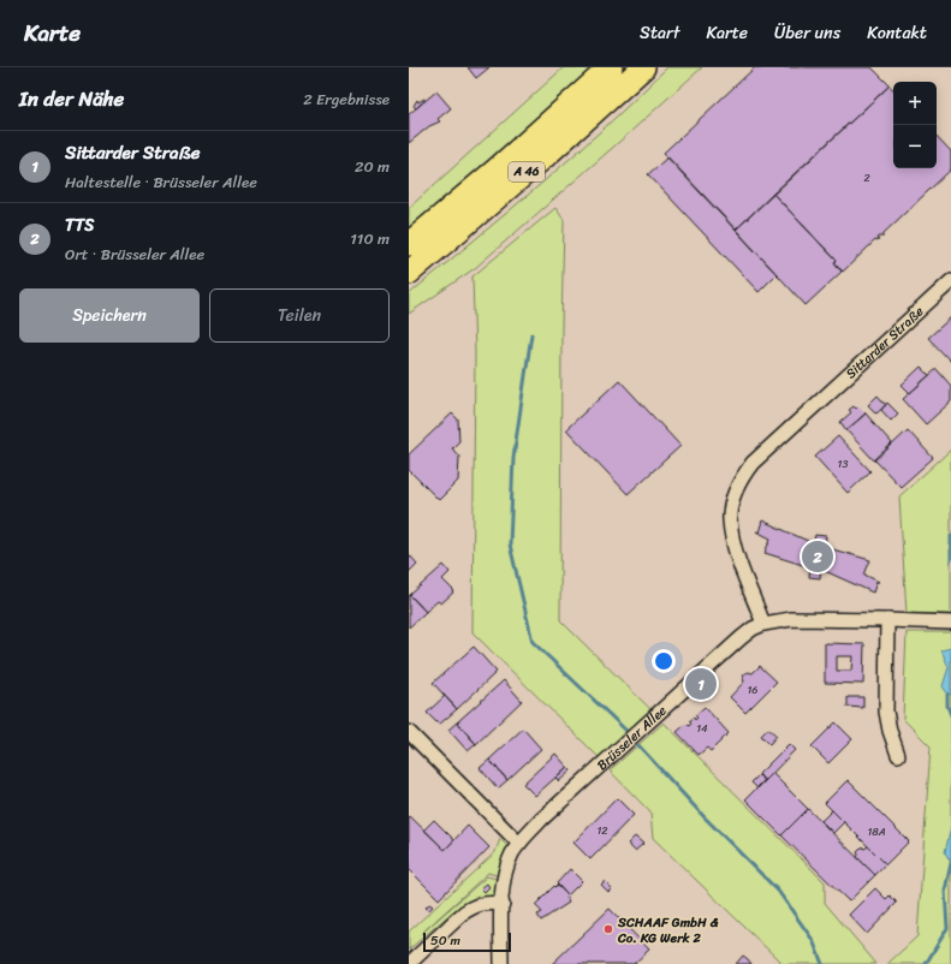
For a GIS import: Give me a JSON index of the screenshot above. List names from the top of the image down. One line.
{"streets":{"highway":["A 46"],"street":["Sittarder Straße","Brüsseler Allee"]},"crossings":[["Sittarder Straße","Brüsseler Allee"]],"places":["SCHAAF GmbH & Co. KG Werk 2"],"house_numbers":["2","13","16","14","12","18A"],"scale_bar":"50 m","page":{"header":"Karte","nav":["Start","Karte","Über uns","Kontakt"],"heading":["In der Nähe","2 Ergebnisse"],"map_buttons":["+","−"],"list":[{"mark":"1","name":"Sittarder Straße","note":"Haltestelle · Brüsseler Allee","value":"20 m"},{"mark":"2","name":"TTS","note":"Ort · Brüsseler Allee","value":"110 m"}],"buttons":["Speichern","Teilen"],"pins":["2","1"],"scale":"50 m"}}
